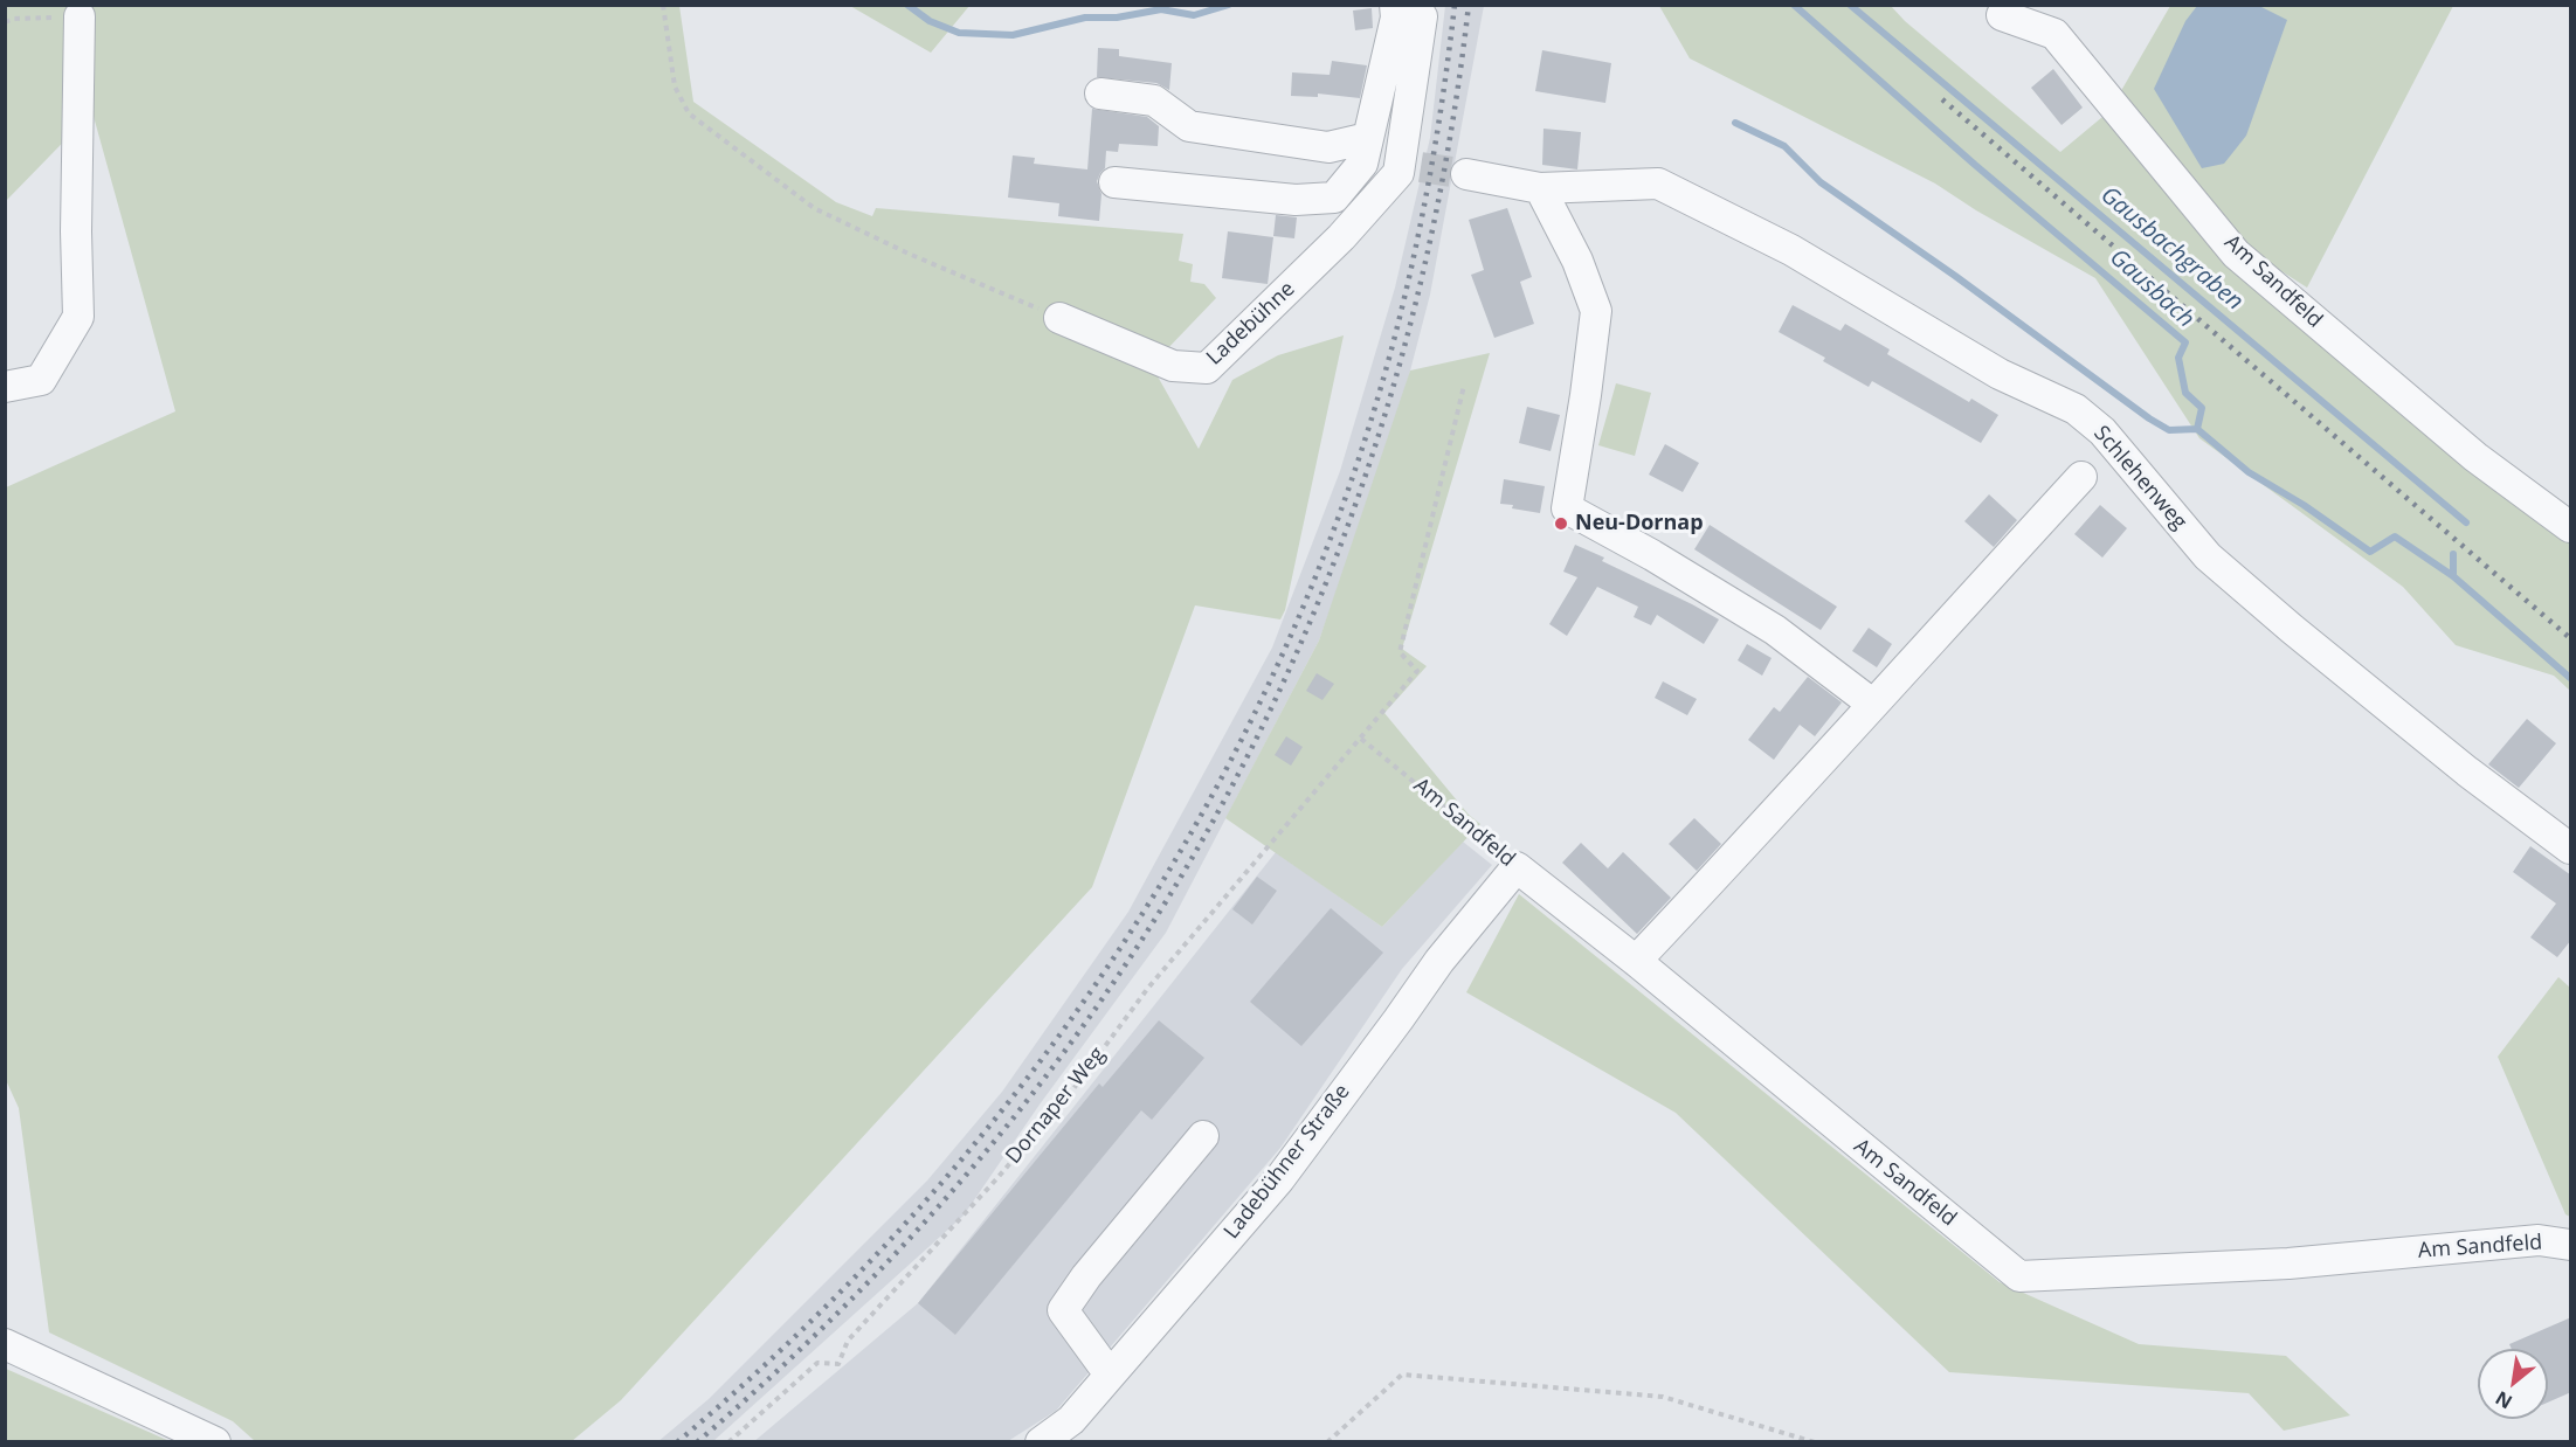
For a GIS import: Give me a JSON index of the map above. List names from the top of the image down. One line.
{"streets":{"street":["Am Sandfeld","Ladebühne","Schlehenweg","Ladebühner Straße"],"path":["Dornaper Weg"]},"crossings":[["Am Sandfeld","Dornaper Weg"],["Am Sandfeld","Ladebühner Straße"]],"water":["Gausbachgraben","Gausbach"],"places":["Neu-Dornap"],"north":"bottom left"}
